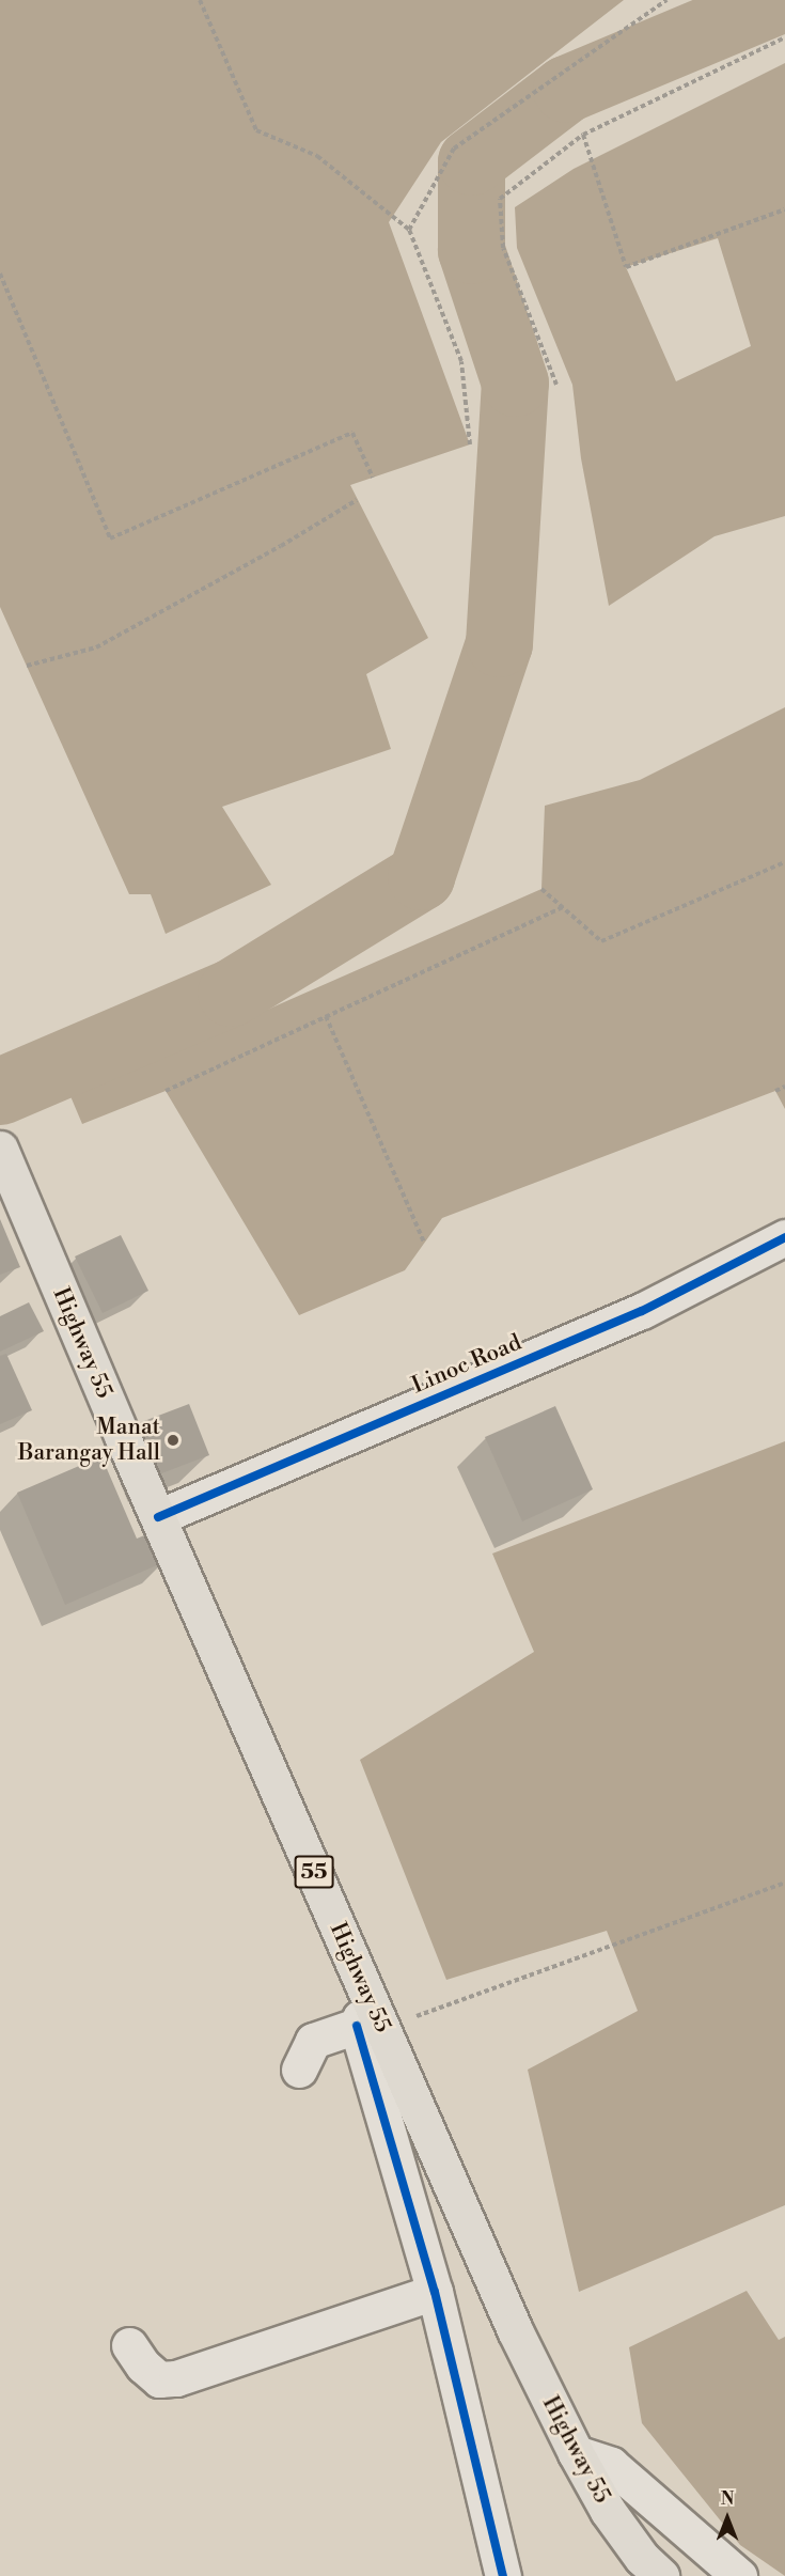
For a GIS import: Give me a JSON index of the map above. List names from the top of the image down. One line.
{"streets":{"highway":["Highway 55","55"],"street":["Linoc Road"]},"crossings":[["Highway 55","Linoc Road"]],"places":["Manat Barangay Hall"],"north":"top"}
